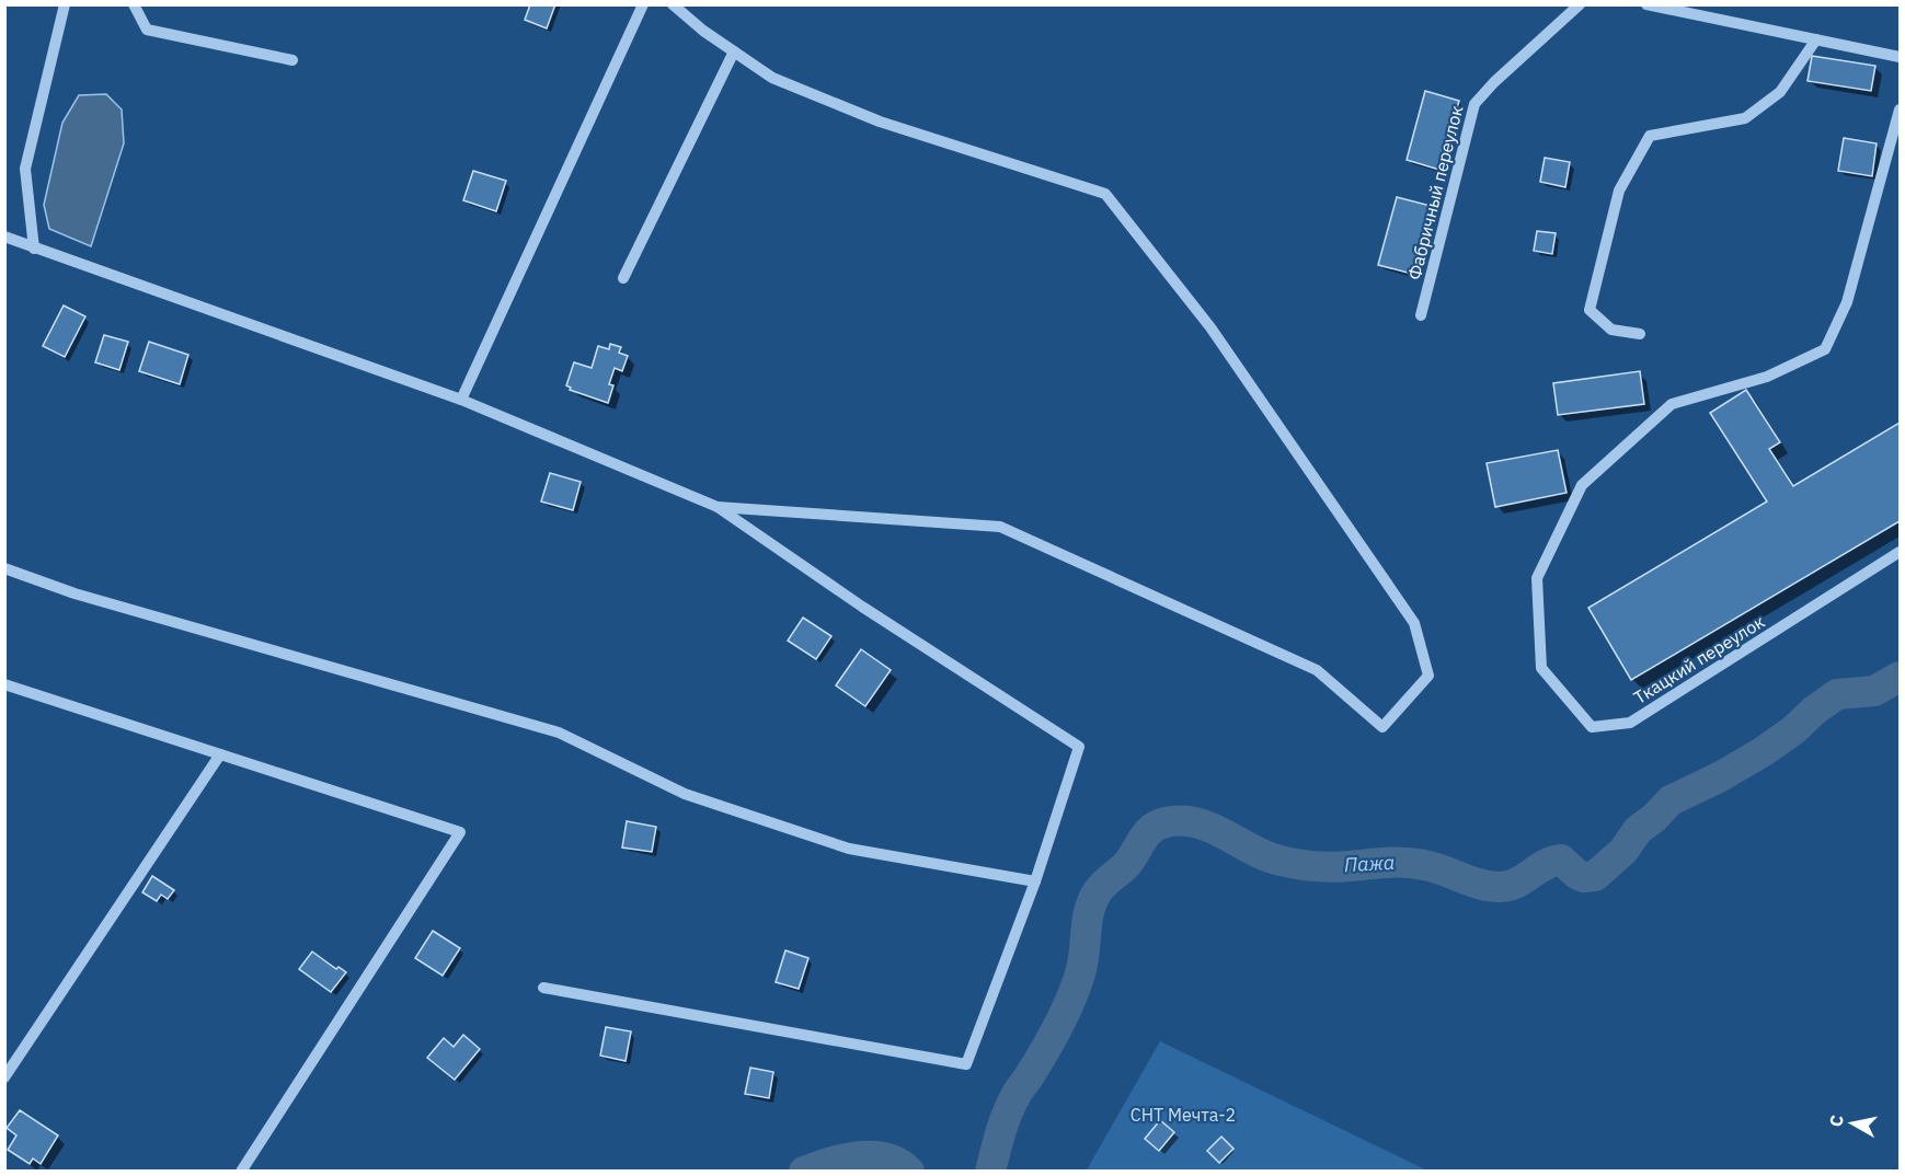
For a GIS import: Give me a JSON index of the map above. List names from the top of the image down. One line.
{"streets":{"street":["Фабричный переулок","Ткацкий переулок"]},"water":["Пажа"],"parks":["СНТ Мечта-2"],"north":"left"}
